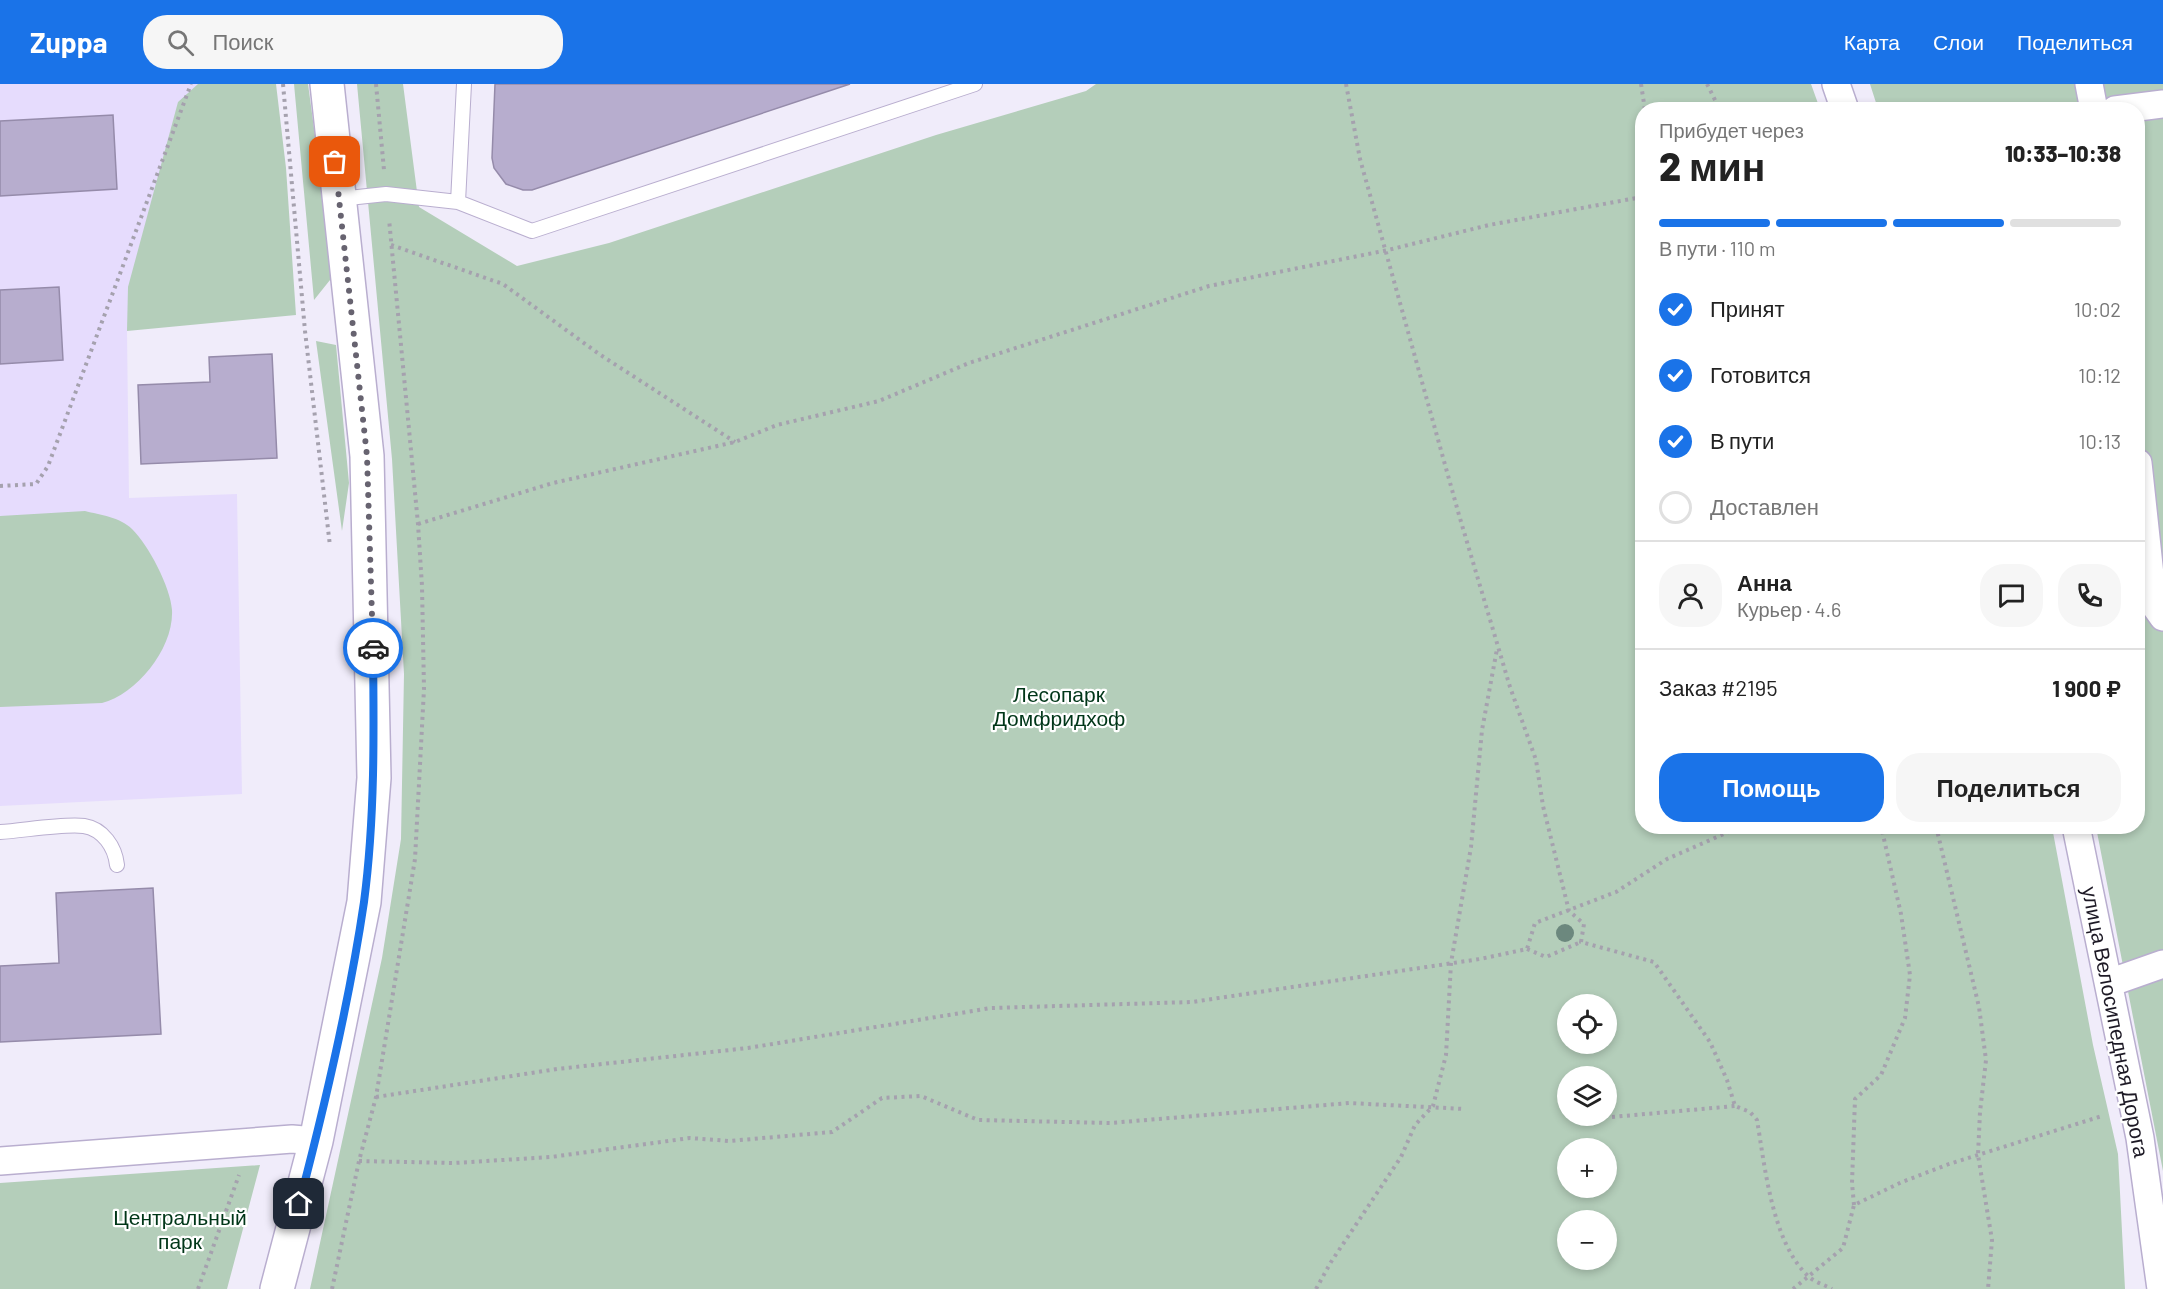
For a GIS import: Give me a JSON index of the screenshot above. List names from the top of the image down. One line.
{"streets":{"street":["улица Велосипедная Дорога"]},"parks":["Лесопарк Домфридхоф","Центральный парк"],"page":{"header":"Zuppa","search":"Поиск","nav":["Карта","Слои","Поделиться"],"heading":["2 мин","Прибудет через","10:33–10:38"],"panel":["Анна","Курьер · 4.6","Заказ #2195","1 900 ₽"],"bar":"В пути · 110 m","list":[["Принят","10:02"],["Готовится","10:12"],["В пути","10:13"],"Доставлен"],"buttons":["Помощь","Поделиться"],"map_buttons":["+","−"]}}
